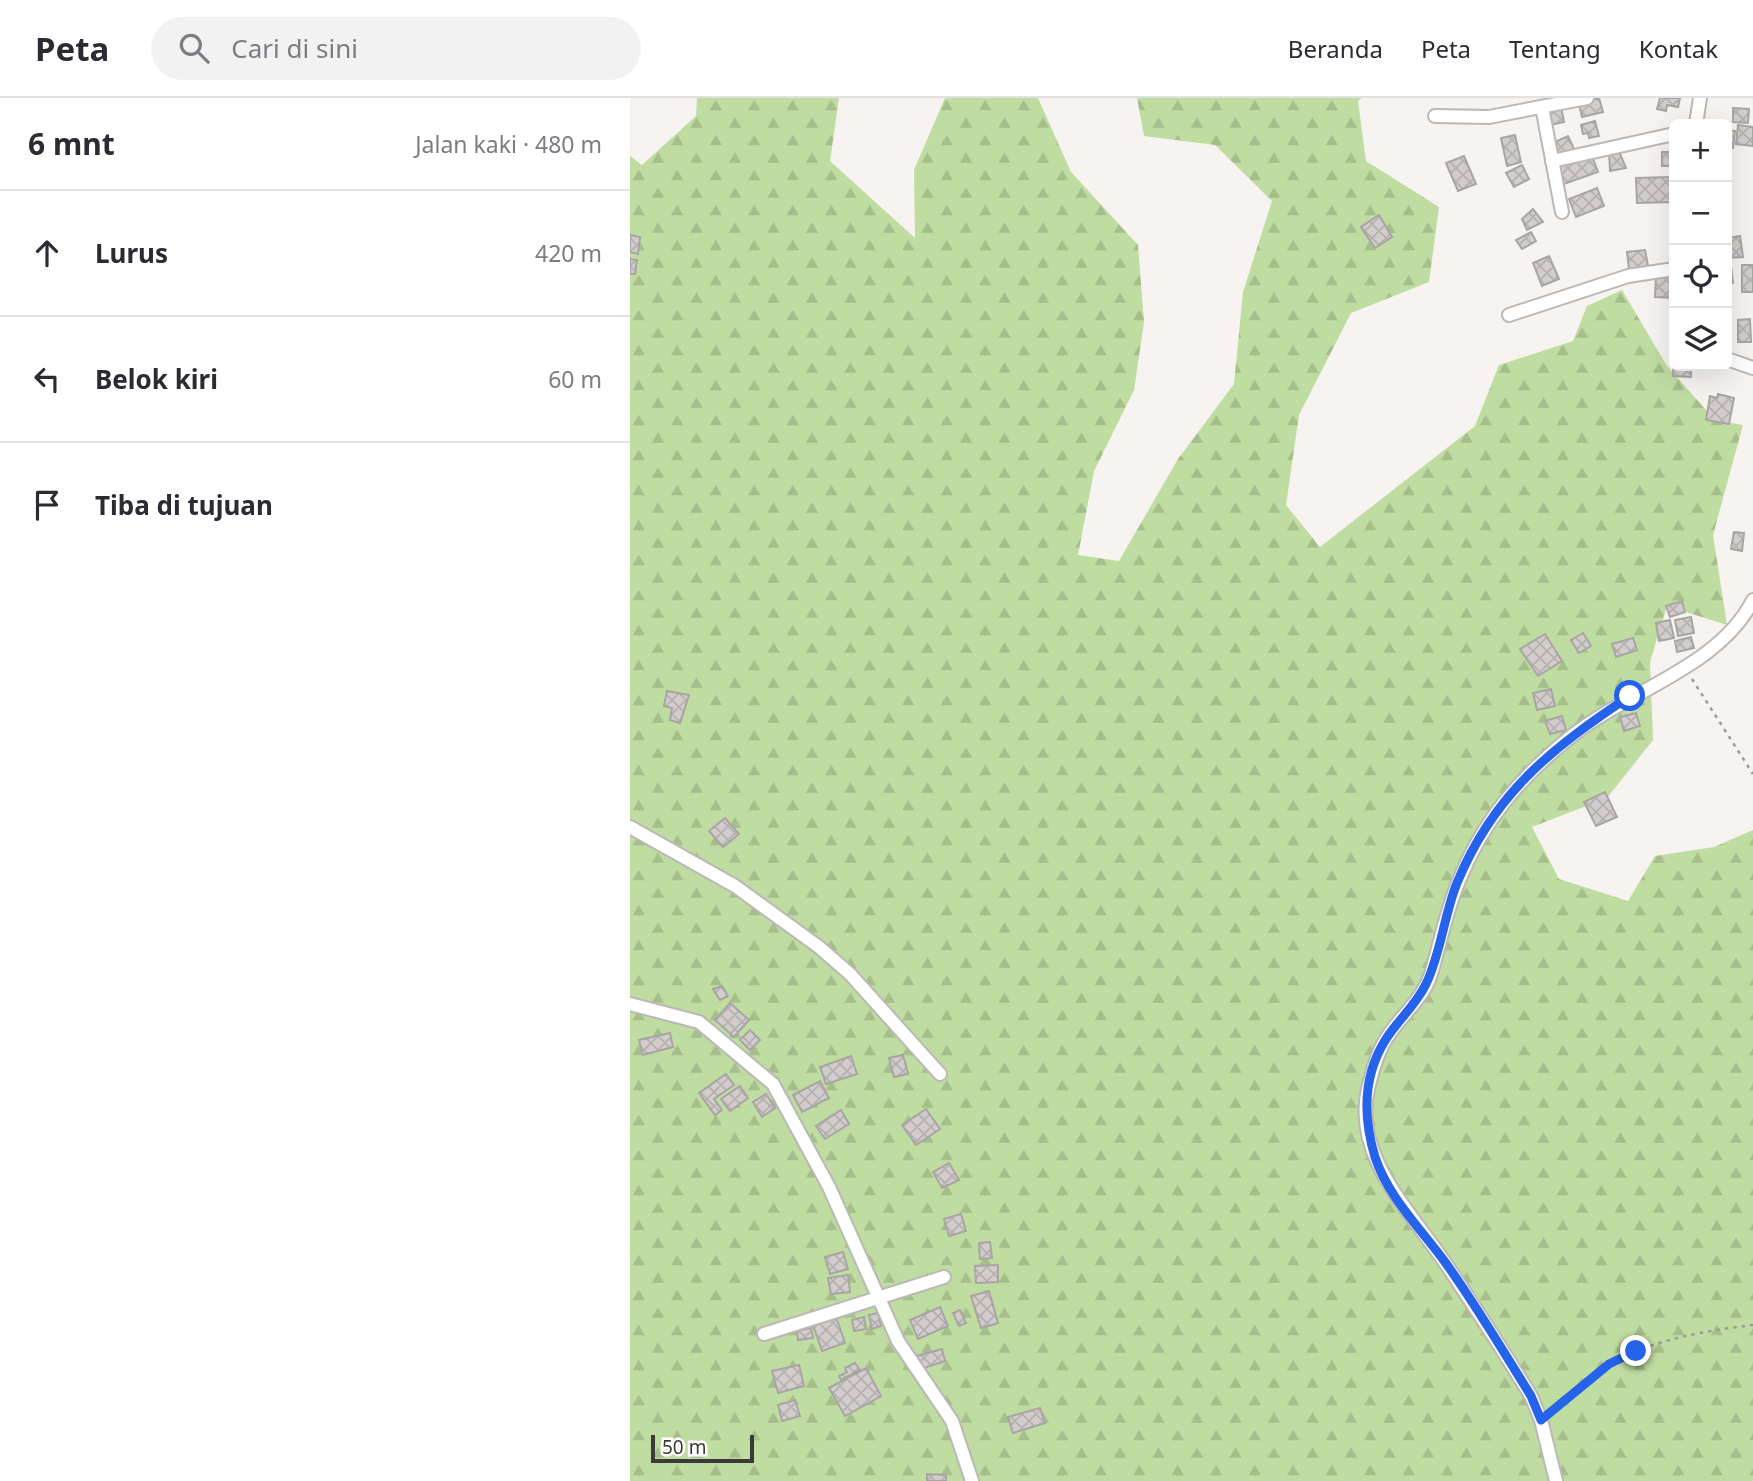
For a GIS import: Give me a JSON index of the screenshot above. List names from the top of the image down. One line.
{"scale_bar":"50 m","page":{"header":"Peta","search":"Cari di sini","nav":["Beranda","Peta","Tentang","Kontak"],"heading":["6 mnt","Jalan kaki · 480 m"],"map_buttons":["+","−"],"list":[["Lurus","420 m"],["Belok kiri","60 m"],"Tiba di tujuan"],"scale":"50 m"}}
